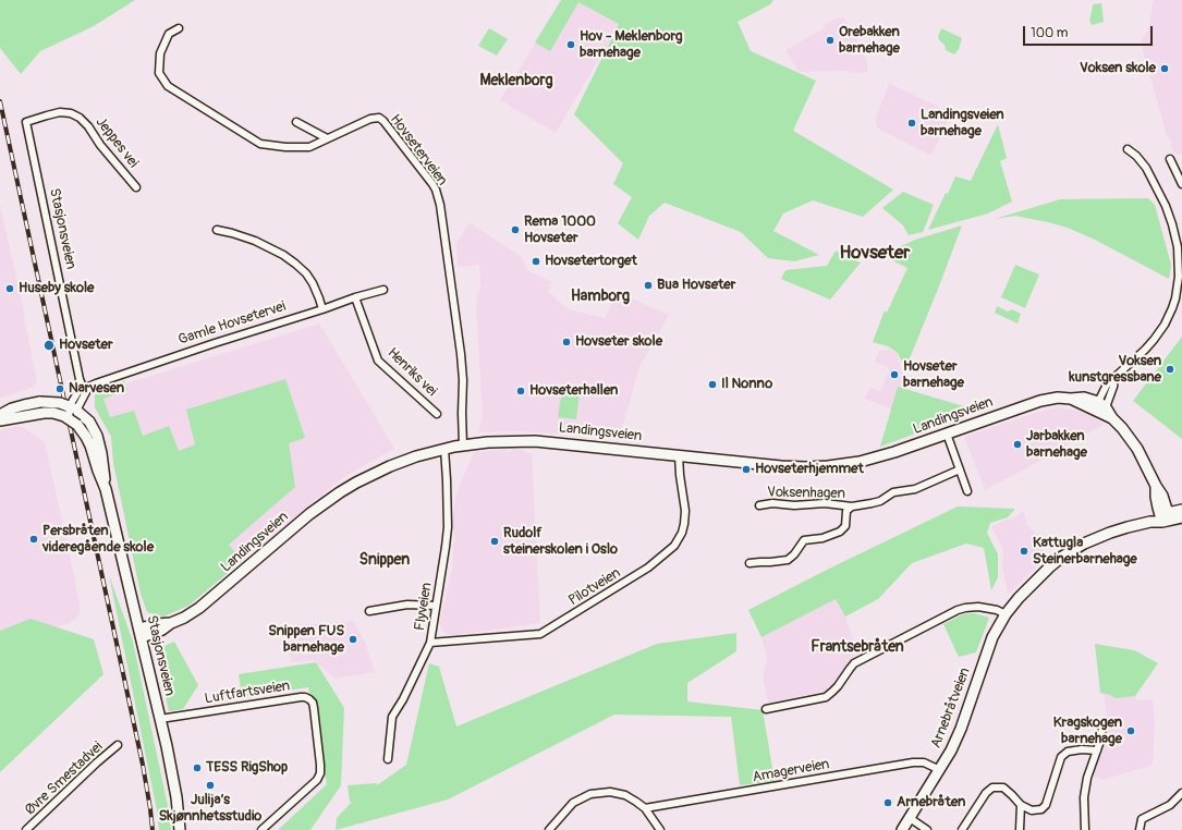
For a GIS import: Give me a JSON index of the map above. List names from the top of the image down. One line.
{"streets":{"street":["Jeppes vei","Hovseterveien","Stasjonsveien","Gamle Hovsetervei","Henriks vei","Landingsveien","Voksenhagen","Pilotveien","Flyveien","Luftfartsveien","Arnebråtveien","Amagerveien","Øvre Smestadvei"]},"crossings":[["Jeppes vei","Stasjonsveien"],["Hovseterveien","Landingsveien"],["Stasjonsveien","Gamle Hovsetervei"],["Stasjonsveien","Landingsveien"],["Stasjonsveien","Luftfartsveien"],["Gamle Hovsetervei","Henriks vei"],["Landingsveien","Pilotveien"],["Landingsveien","Flyveien"],["Pilotveien","Flyveien"],["Arnebråtveien","Amagerveien"]],"districts":["Meklenborg","Hovseter","Hamborg","Snippen","Frantsebråten"],"places":["Orebakken barnehage","Hov - Meklenborg barnehage","Voksen skole","Landingsveien barnehage","Rema 1000 Hovseter","Hovsetertorget","Bua Hovseter","Huseby skole","Hovseter skole","Hovseter","Voksen kunstgressbane","Hovseter barnehage","Il Nonno","Narvesen","Hovseterhallen","Jarbakken barnehage","Hovseterhjemmet","Persbråten videregående skole","Rudolf steinerskolen i Oslo","Kattugla Steinerbarnehage","Snippen FUS barnehage","Kragskogen barnehage","TESS RigShop","Julija’s Skjønnhetsstudio","Arnebråten"],"scale_bar":"100 m"}
